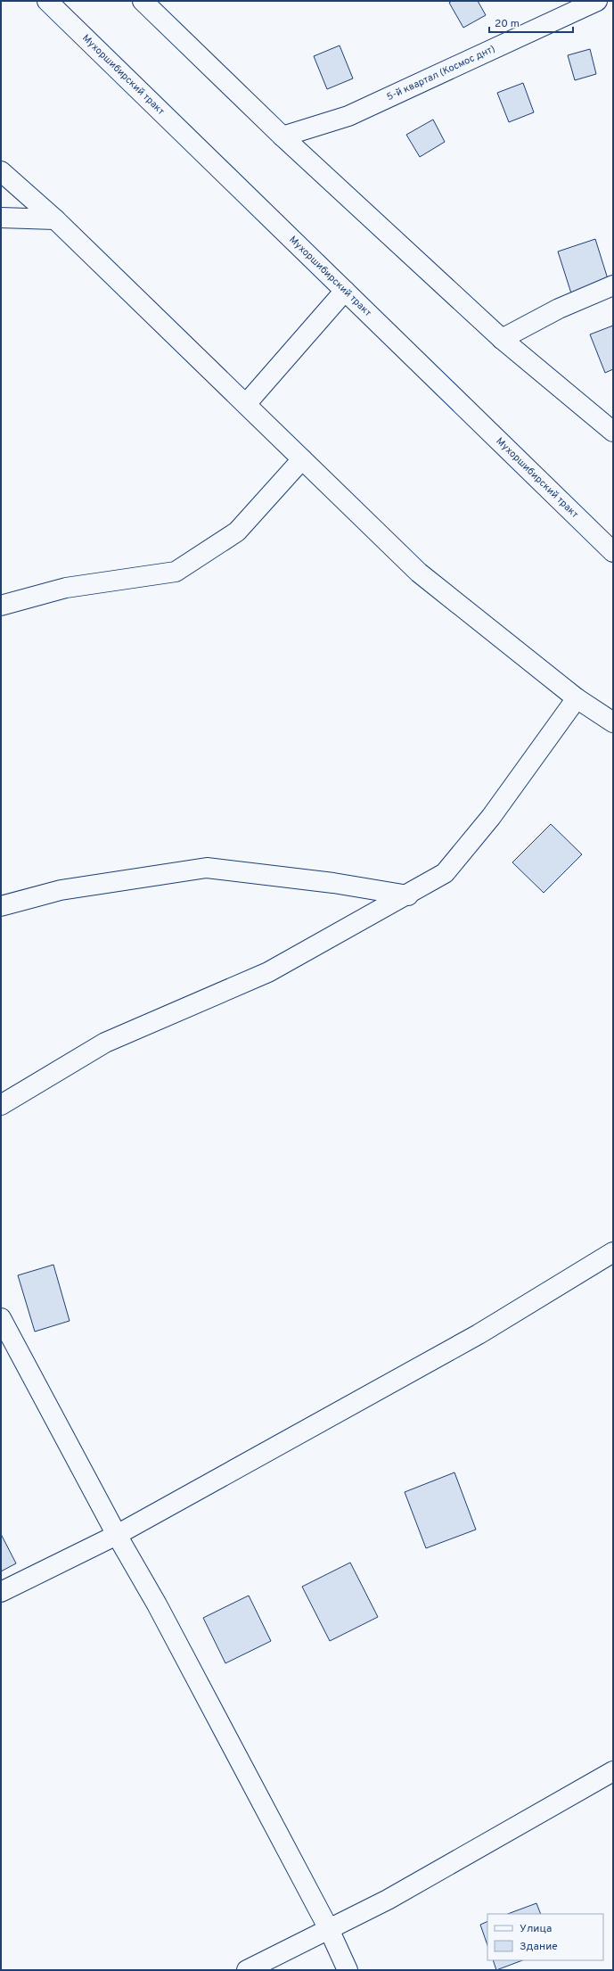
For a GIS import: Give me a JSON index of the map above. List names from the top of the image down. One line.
{"streets":{"street":["5-й квартал (Космос днт)","Мухоршибирский тракт"]},"legend":["Улица","Здание"],"scale_bar":"20 m"}
